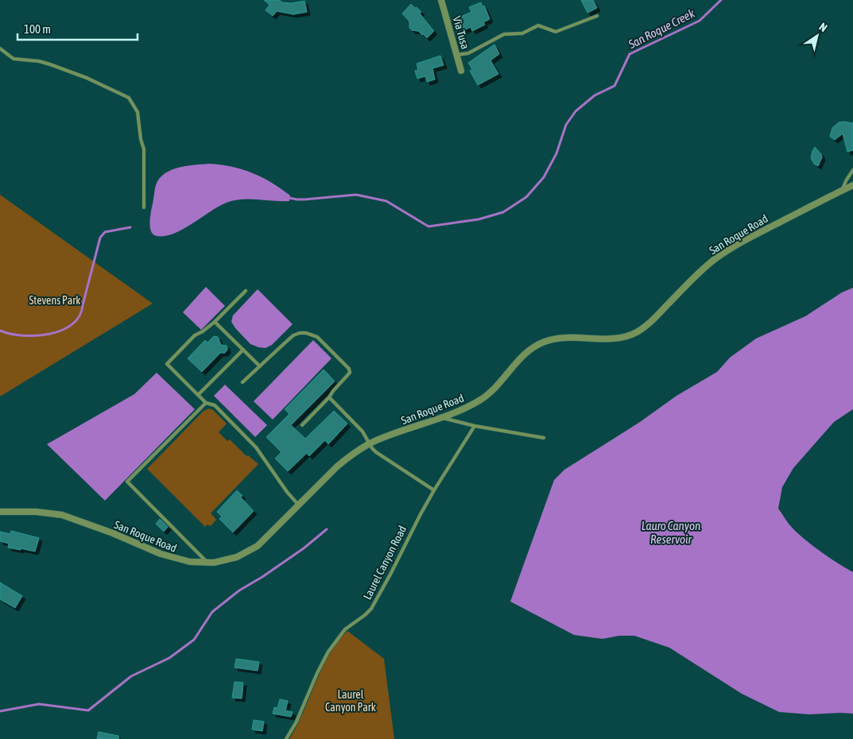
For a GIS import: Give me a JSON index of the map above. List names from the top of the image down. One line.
{"streets":{"street":["Via Tusa","San Roque Road"],"lane":["Laurel Canyon Road"]},"water":["San Roque Creek","Lauro Canyon Reservoir"],"parks":["Stevens Park","Laurel Canyon Park"],"scale_bar":"100 m","north":"top right"}
